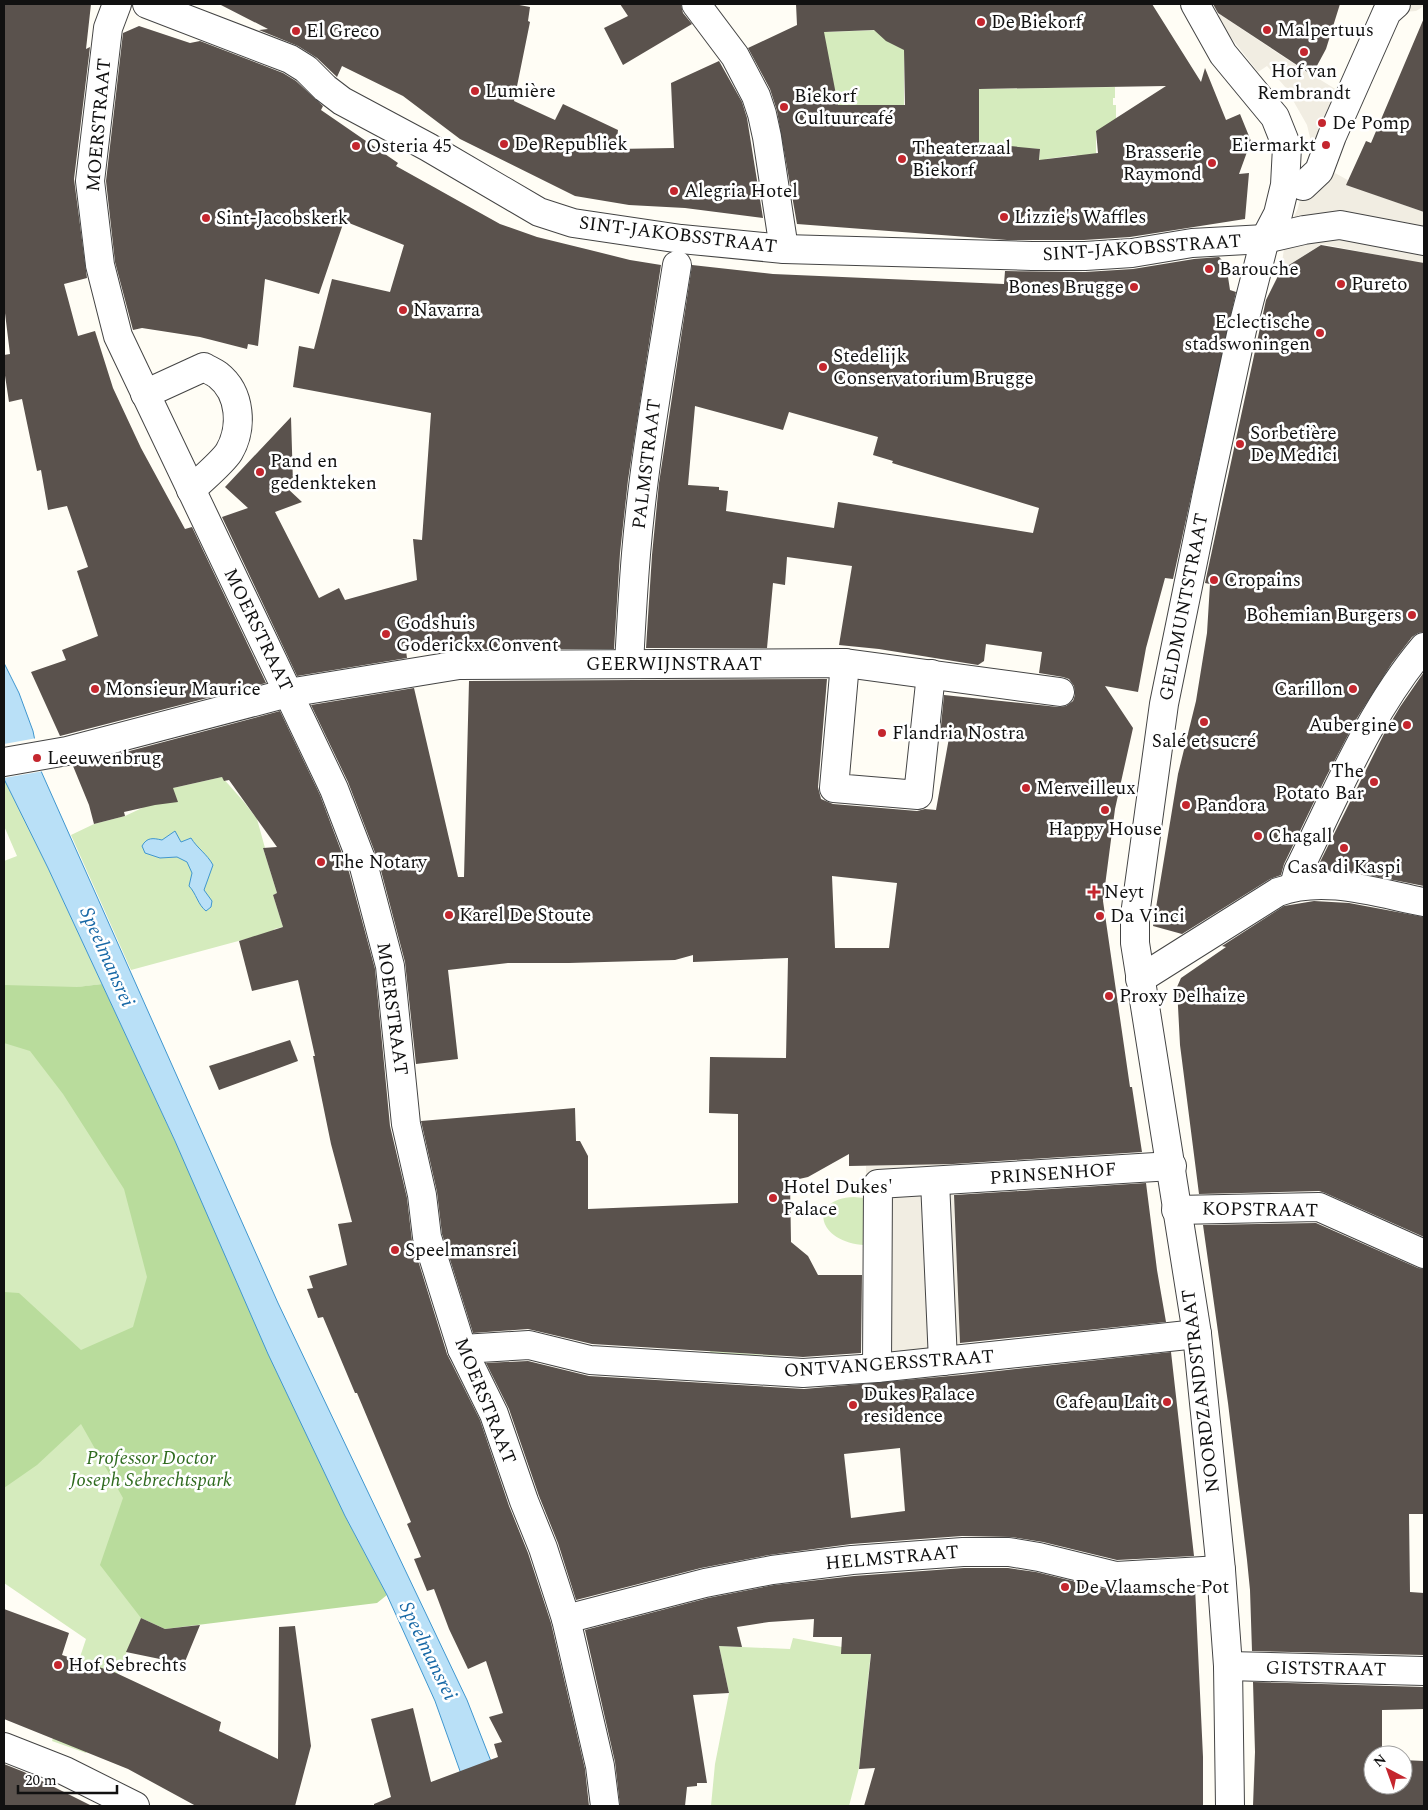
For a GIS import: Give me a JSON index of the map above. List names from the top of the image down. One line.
{"streets":{"street":["MOERSTRAAT","SINT-JAKOBSSTRAAT","PALMSTRAAT","GELDMUNTSTRAAT","GEERWIJNSTRAAT","PRINSENHOF","KOPSTRAAT","ONTVANGERSSTRAAT","NOORDZANDSTRAAT","HELMSTRAAT","GISTSTRAAT"]},"crossings":[["MOERSTRAAT","GEERWIJNSTRAAT"],["MOERSTRAAT","ONTVANGERSSTRAAT"],["MOERSTRAAT","HELMSTRAAT"],["SINT-JAKOBSSTRAAT","GELDMUNTSTRAAT"],["PALMSTRAAT","GEERWIJNSTRAAT"],["GELDMUNTSTRAAT","NOORDZANDSTRAAT"],["PRINSENHOF","ONTVANGERSSTRAAT"],["PRINSENHOF","NOORDZANDSTRAAT"],["KOPSTRAAT","NOORDZANDSTRAAT"],["ONTVANGERSSTRAAT","NOORDZANDSTRAAT"],["NOORDZANDSTRAAT","HELMSTRAAT"],["NOORDZANDSTRAAT","GISTSTRAAT"]],"water":["Speelmansrei"],"parks":["Professor Doctor Joseph Sebrechtspark"],"places":{"other":["De Biekorf","Malpertuus","El Greco","Hof van Rembrandt","Lumière","Biekorf Cultuurcafé","De Pomp","De Republiek","Eiermarkt","Osteria 45","Theaterzaal Biekorf","Brasserie Raymond","Alegria Hotel","Lizzie's Waffles","Sint-Jacobskerk","Barouche","Pureto","Bones Brugge","Navarra","Eclectische stadswoningen","Stedelijk Conservatorium Brugge","Sorbetière De Medici","Pand en gedenkteken","Cropains","Bohemian Burgers","Godshuis Goderickx Convent","Monsieur Maurice","Carillon","Salé et sucré","Aubergine","Flandria Nostra","Leeuwenbrug","The Potato Bar","Merveilleux","Pandora","Happy House","Chagall","Casa di Kaspi","The Notary","Karel De Stoute","Da Vinci","Proxy Delhaize","Hotel Dukes' Palace","Speelmansrei","Cafe au Lait","Dukes Palace residence","De Vlaamsche Pot","Hof Sebrechts"],"health":["Neyt"]},"scale_bar":"20 m","north":"top left"}
